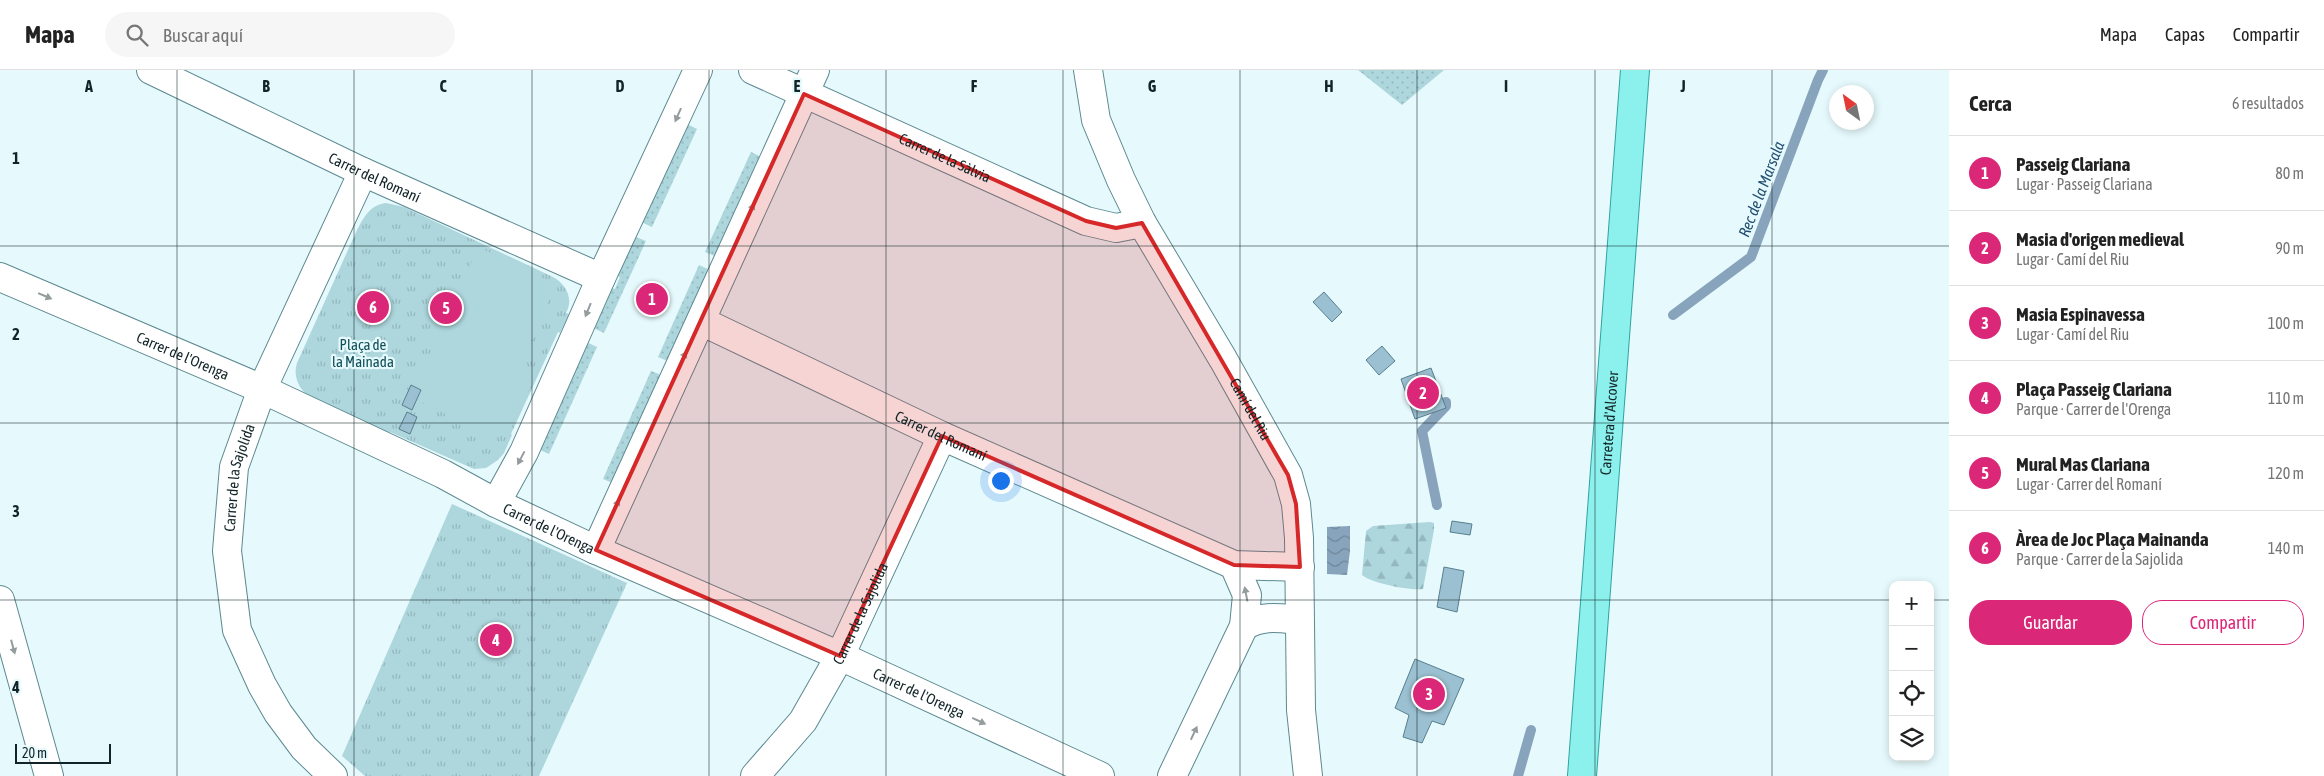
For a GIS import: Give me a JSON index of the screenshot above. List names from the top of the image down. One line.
{"streets":{"main road":["Carretera d'Alcover"],"street":["Carrer de la Sàlvia","Carrer del Romaní","Carrer de l'Orenga","Camí del Riu","Carrer de la Sajolida"]},"crossings":[["Carrer de la Sàlvia","Camí del Riu"],["Carrer del Romaní","Camí del Riu"],["Carrer del Romaní","Carrer de la Sajolida"],["Carrer de l'Orenga","Carrer de la Sajolida"]],"one_way":["Carrer de l'Orenga"],"water":["Rec de la Marsala"],"parks":["Plaça de la Mainada"],"scale_bar":"20 m","north":"top left","page":{"header":"Mapa","search":"Buscar aquí","nav":["Mapa","Capas","Compartir"],"heading":["Cerca","6 resultados"],"list":[{"mark":"1","name":"Passeig Clariana","note":"Lugar · Passeig Clariana","value":"80 m"},{"mark":"2","name":"Masia d'origen medieval","note":"Lugar · Camí del Riu","value":"90 m"},{"mark":"3","name":"Masia Espinavessa","note":"Lugar · Camí del Riu","value":"100 m"},{"mark":"4","name":"Plaça Passeig Clariana","note":"Parque · Carrer de l'Orenga","value":"110 m"},{"mark":"5","name":"Mural Mas Clariana","note":"Lugar · Carrer del Romaní","value":"120 m"},{"mark":"6","name":"Àrea de Joc Plaça Mainanda","note":"Parque · Carrer de la Sajolida","value":"140 m"}],"pins":["1","6","5","2","4","3"],"map_buttons":["+","−"],"buttons":["Guardar","Compartir"],"scale":"20 m"},"grid":{"columns":["A","B","C","D","E","F","G","H","I","J"],"rows":["1","2","3","4"]}}
